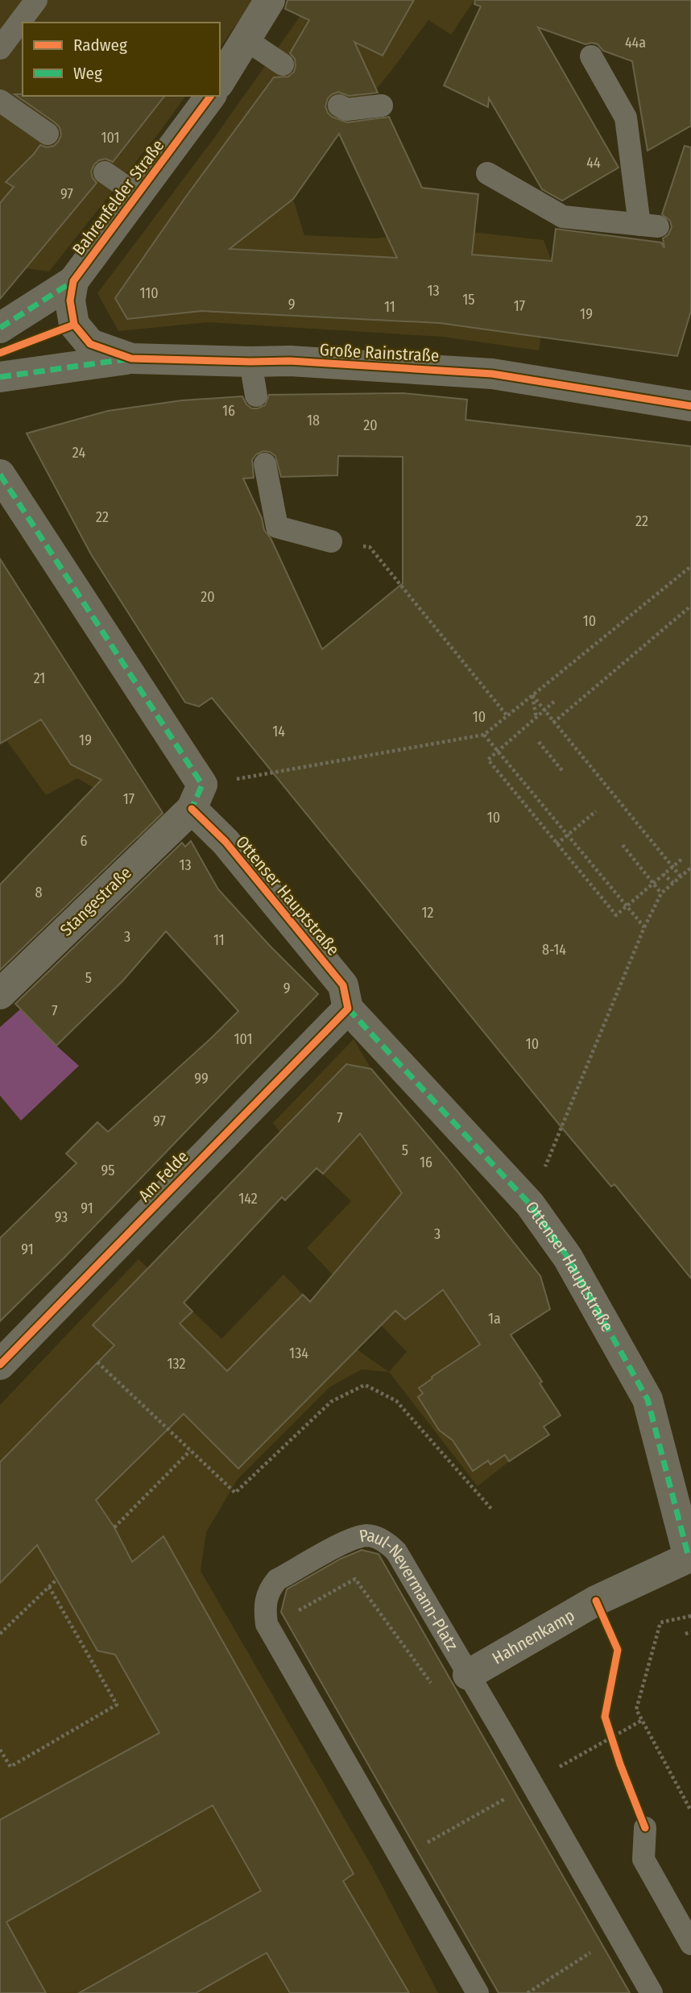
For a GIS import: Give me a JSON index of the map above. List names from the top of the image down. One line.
{"streets":{"street":["Bahrenfelder Straße","Große Rainstraße","Ottenser Hauptstraße","Stangestraße","Am Felde","Hahnenkamp"],"lane":["Paul-Nevermann-Platz"]},"crossings":[["Bahrenfelder Straße","Große Rainstraße"],["Ottenser Hauptstraße","Stangestraße"],["Ottenser Hauptstraße","Am Felde"],["Ottenser Hauptstraße","Hahnenkamp"],["Paul-Nevermann-Platz","Hahnenkamp"]],"house_numbers":["44a","101","44","97","13","110","15","9","17","11","19","16","18","20","24","22","22","20","10","21","10","14","19","17","10","6","13","8","12","3","11","8-14","5","9","7","101","10","99","7","97","5","16","95","142","91","93","3","91","1a","134","132"],"legend":["Radweg","Weg"]}
